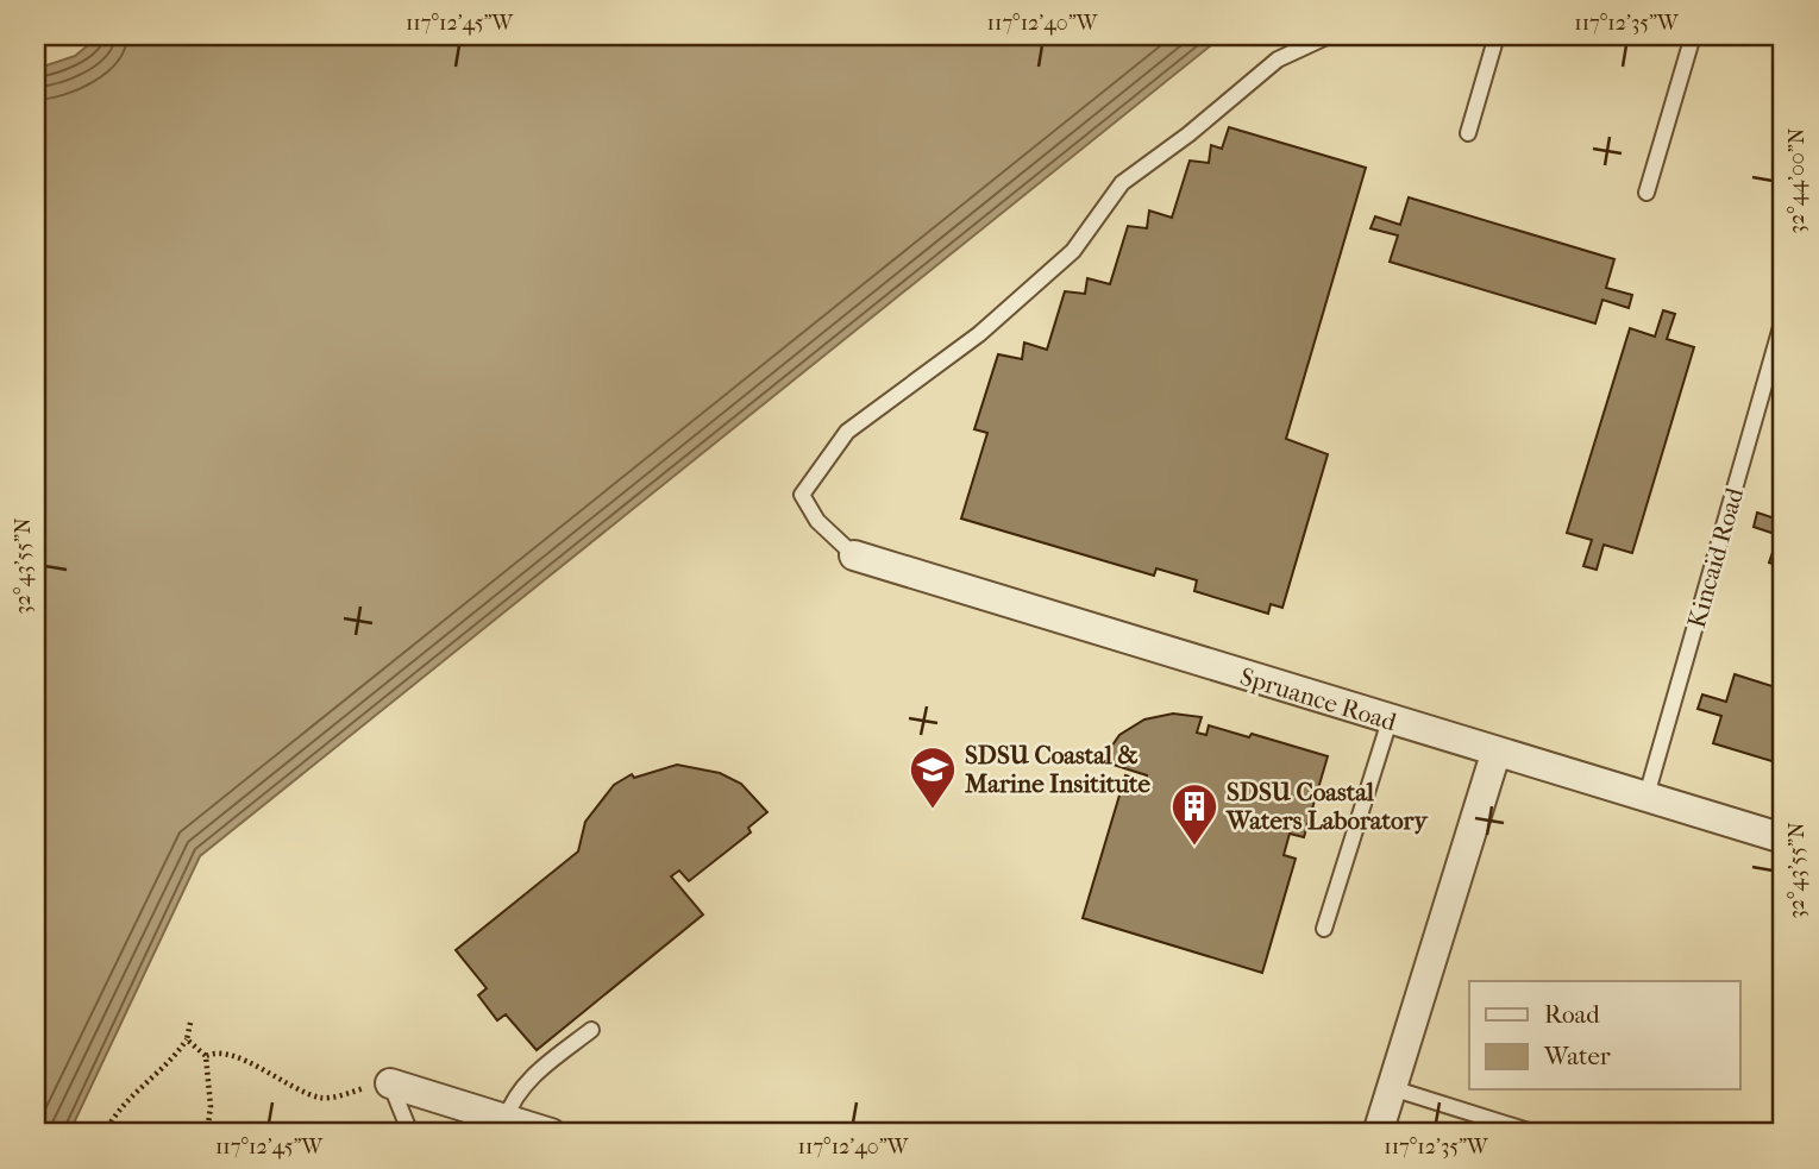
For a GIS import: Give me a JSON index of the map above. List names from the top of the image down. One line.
{"streets":{"street":["Spruance Road"],"lane":["Kincaid Road"]},"crossings":[["Kincaid Road","Spruance Road"]],"places":{"school or university":["SDSU Coastal & Marine Insititute"],"building":["SDSU Coastal Waters Laboratory"]},"legend":["Road","Water"],"coordinates":["117°12'45\"W","117°12'40\"W","117°12'35\"W","32°44'00\"N","32°43'55\"N"]}
